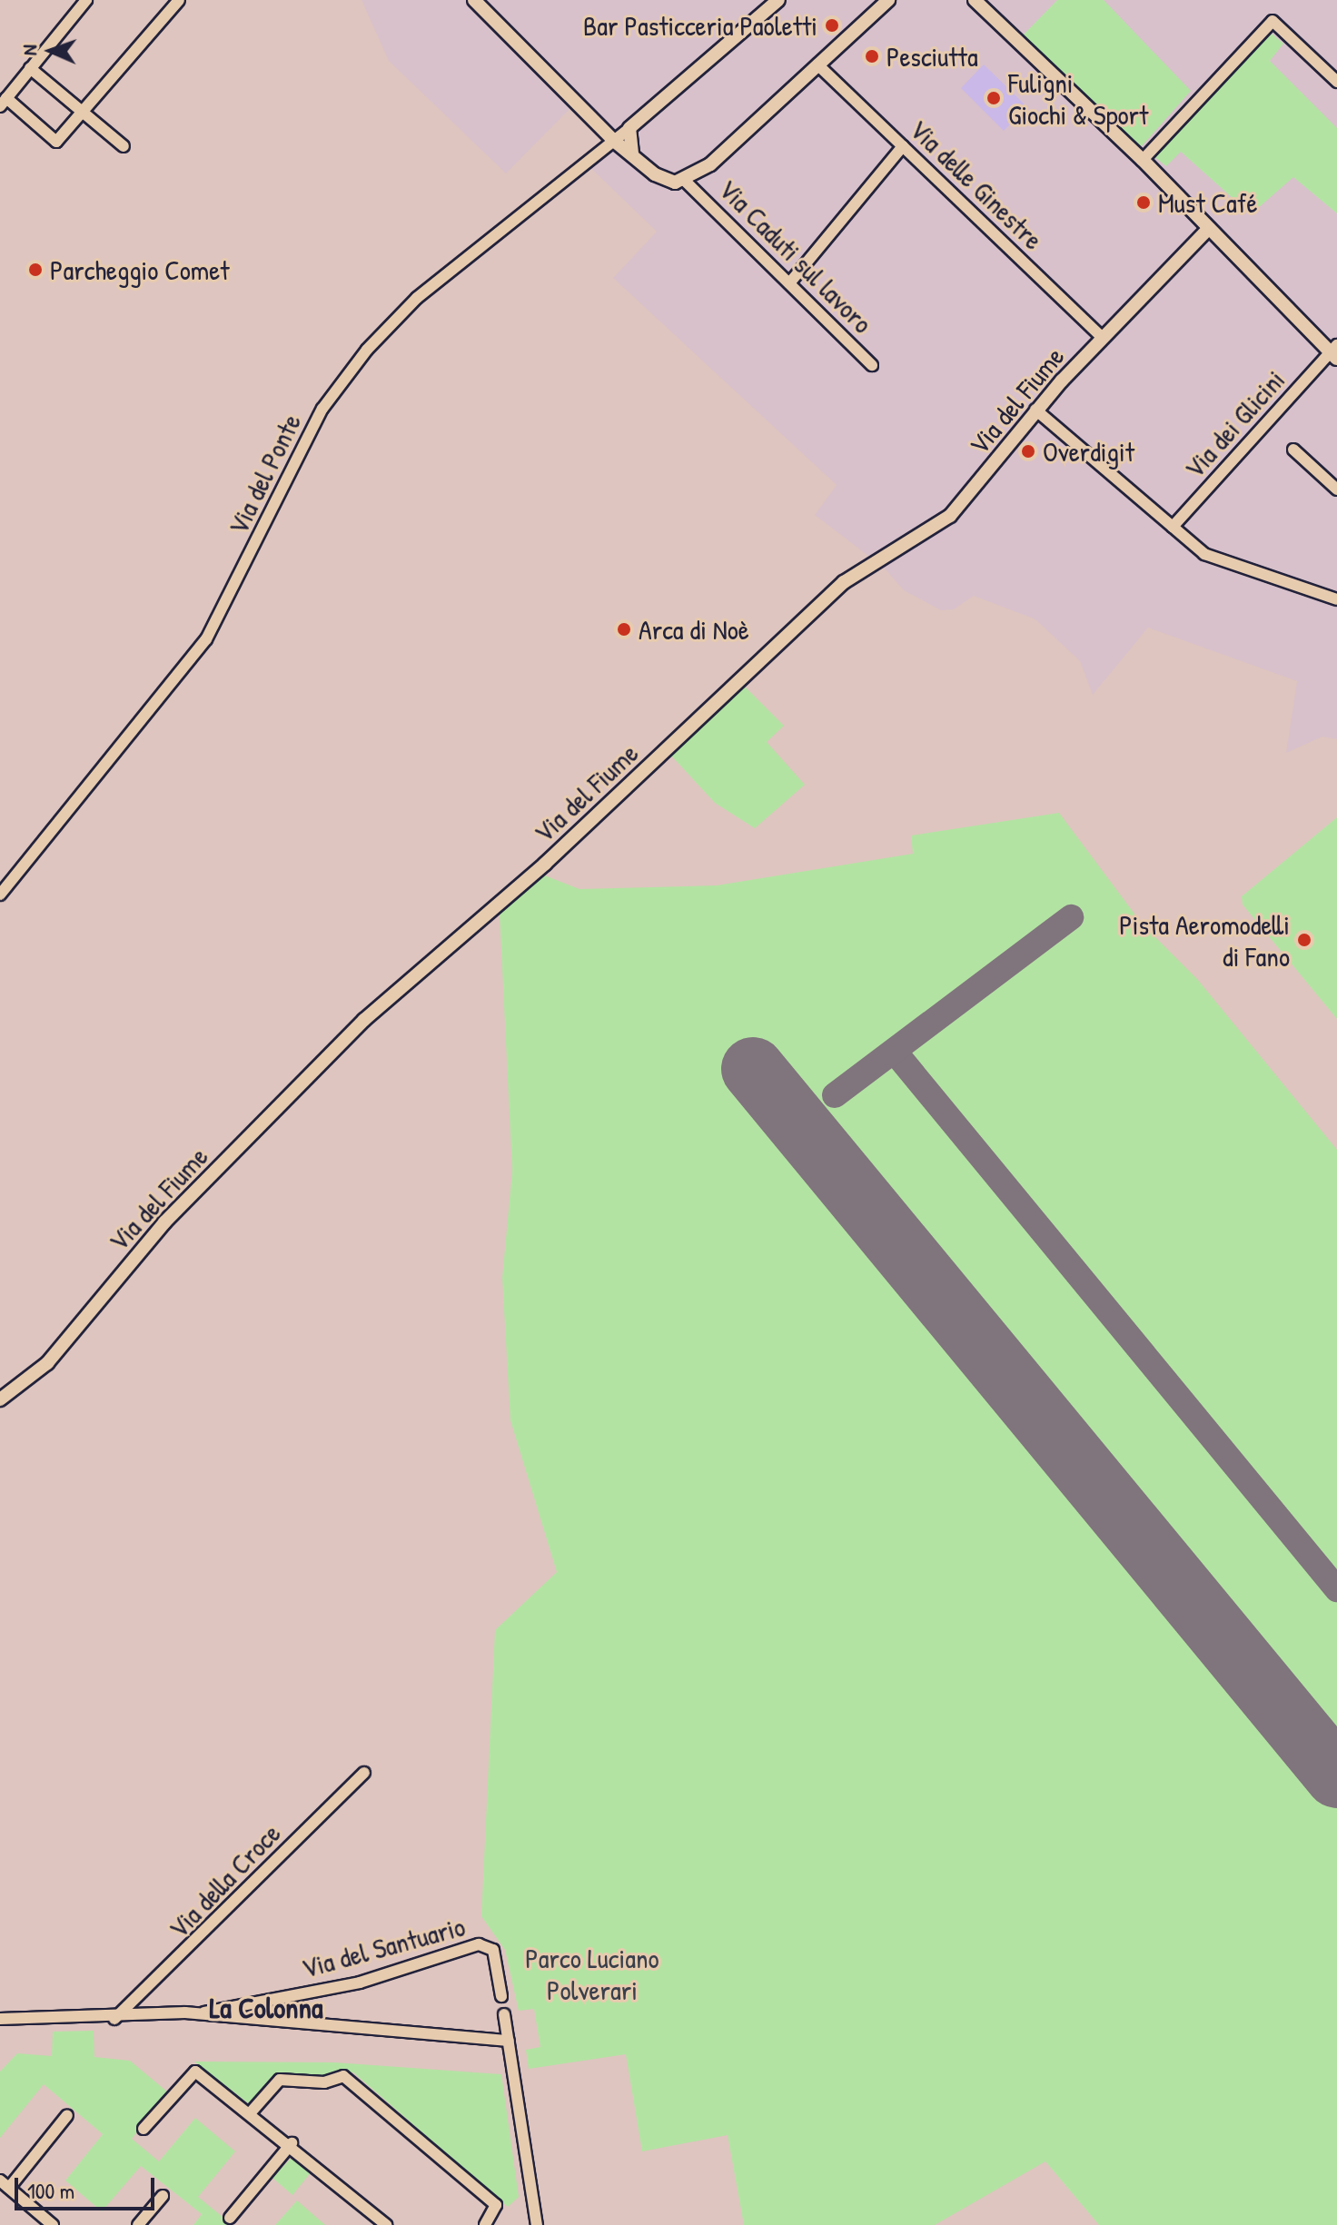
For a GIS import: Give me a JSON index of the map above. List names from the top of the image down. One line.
{"streets":{"street":["Via delle Ginestre","Via Caduti sul lavoro","Via del Fiume","Via dei Glicini","Via del Ponte","Via della Croce","Via del Santuario"]},"crossings":[["Via delle Ginestre","Via del Fiume"]],"districts":["La Colonna"],"parks":["Parco Luciano Polverari"],"places":["Bar Pasticceria Paoletti","Pesciutta","Fuligni Giochi & Sport","Must Café","Parcheggio Comet","Overdigit","Arca di Noè","Pista Aeromodelli di Fano"],"scale_bar":"100 m","north":"left"}
